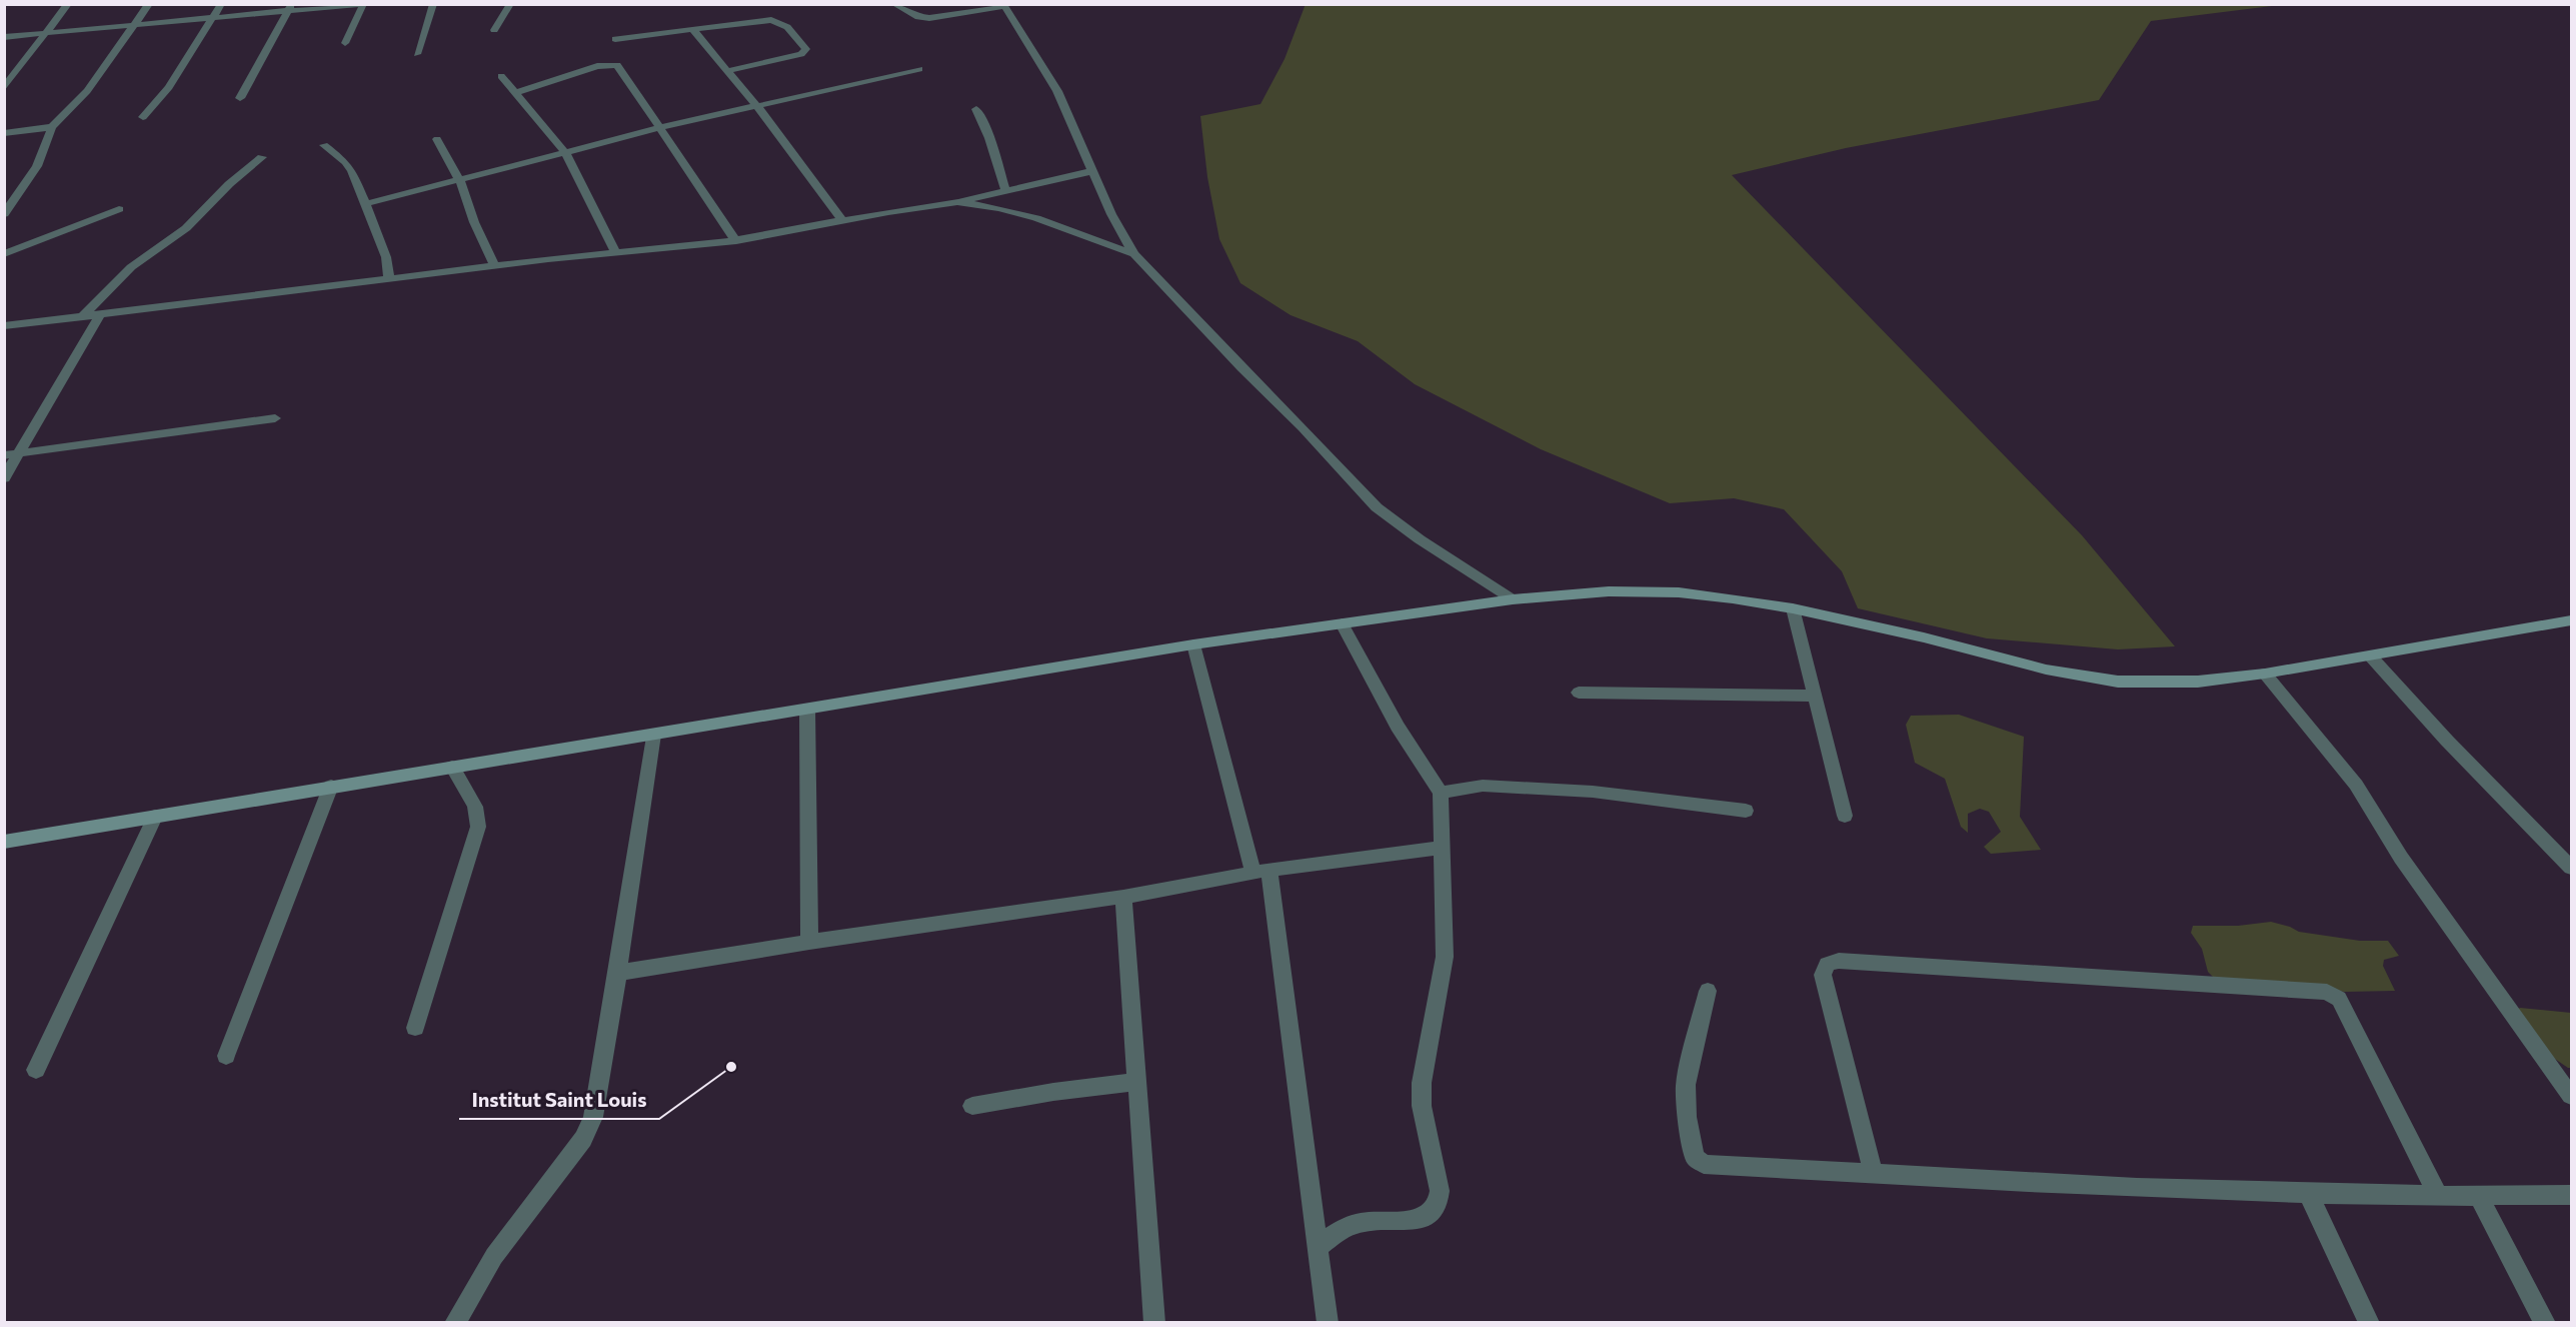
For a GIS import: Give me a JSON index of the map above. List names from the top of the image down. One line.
{"places":["Institut Saint Louis"]}
